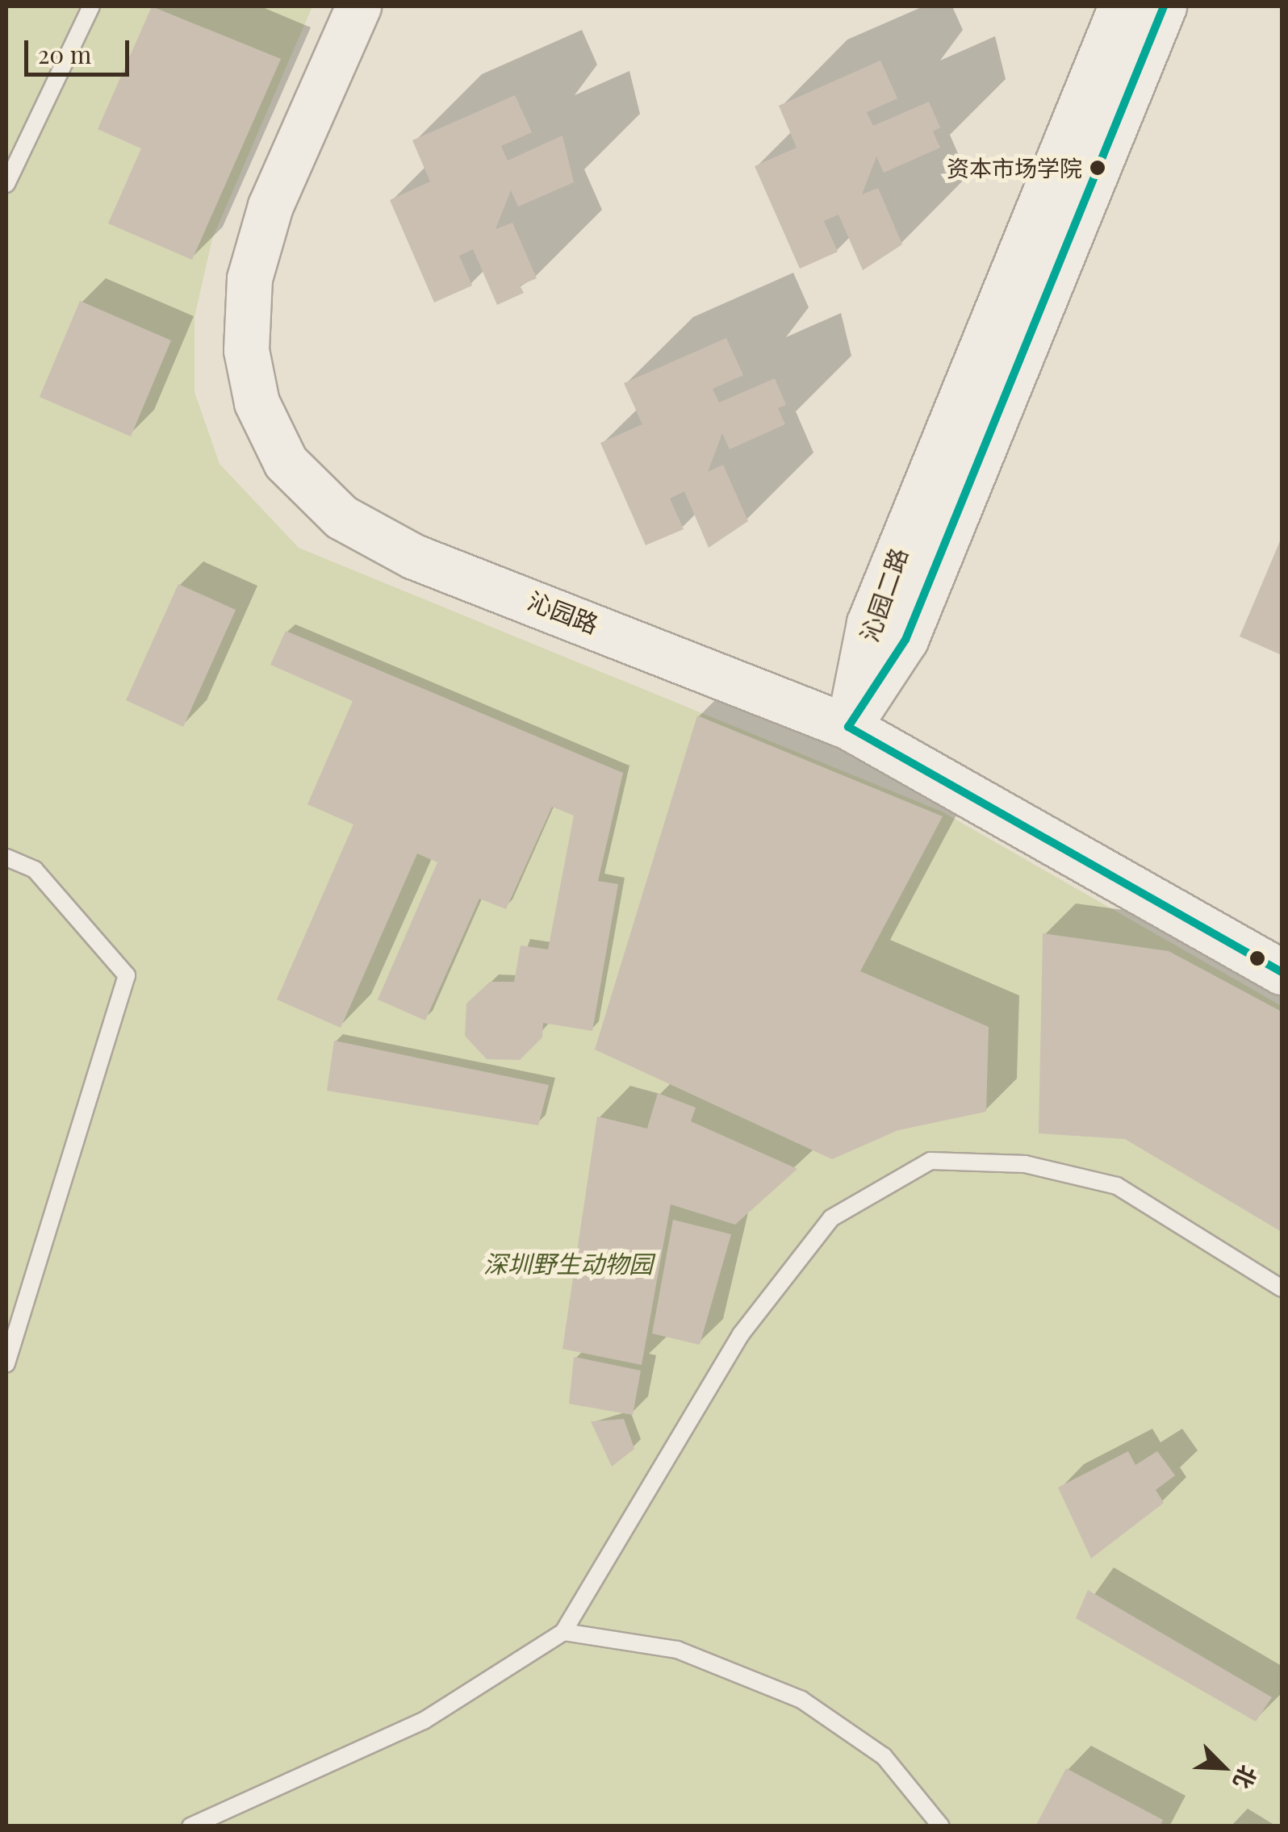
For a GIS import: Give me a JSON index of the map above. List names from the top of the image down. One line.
{"streets":{"street":["沁园二路","沁园路"]},"crossings":[["沁园二路","沁园路"]],"parks":["深圳野生动物园"],"places":["资本市场学院"],"scale_bar":"20 m","north":"bottom right"}
